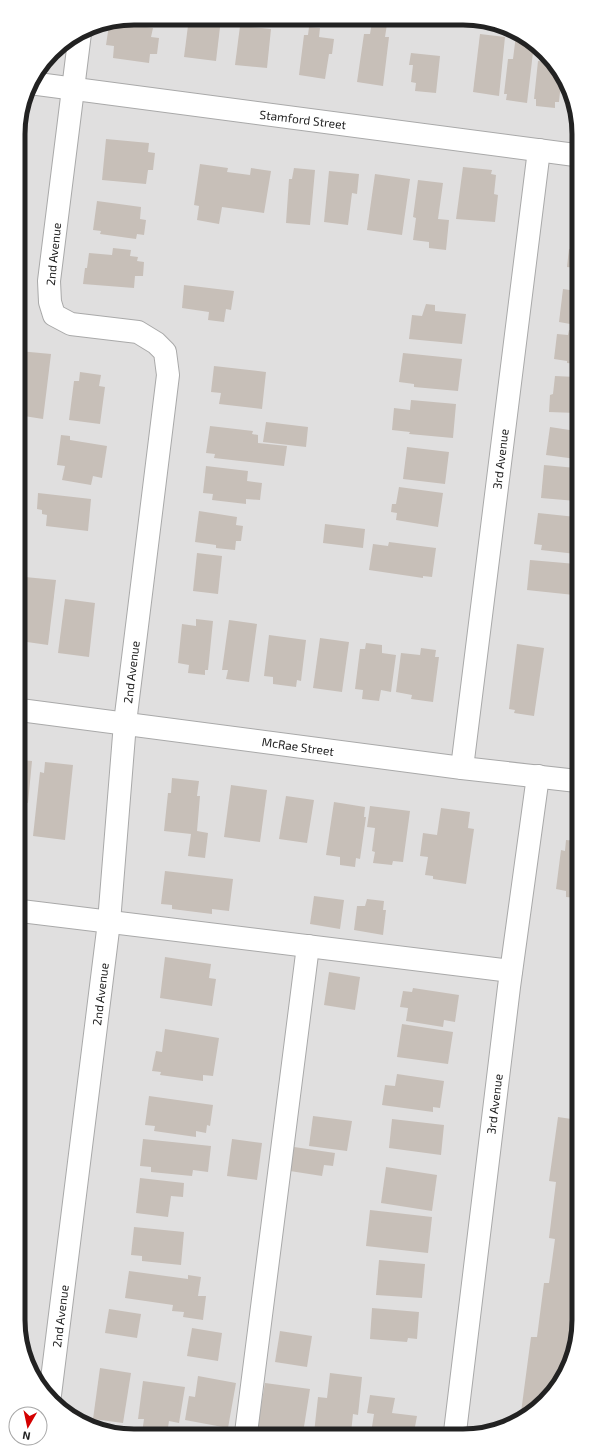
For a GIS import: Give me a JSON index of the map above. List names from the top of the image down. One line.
{"streets":{"street":["Stamford Street","2nd Avenue","3rd Avenue","McRae Street"]},"crossings":[["Stamford Street","2nd Avenue"],["Stamford Street","3rd Avenue"],["2nd Avenue","McRae Street"],["3rd Avenue","McRae Street"]],"north":"bottom"}
